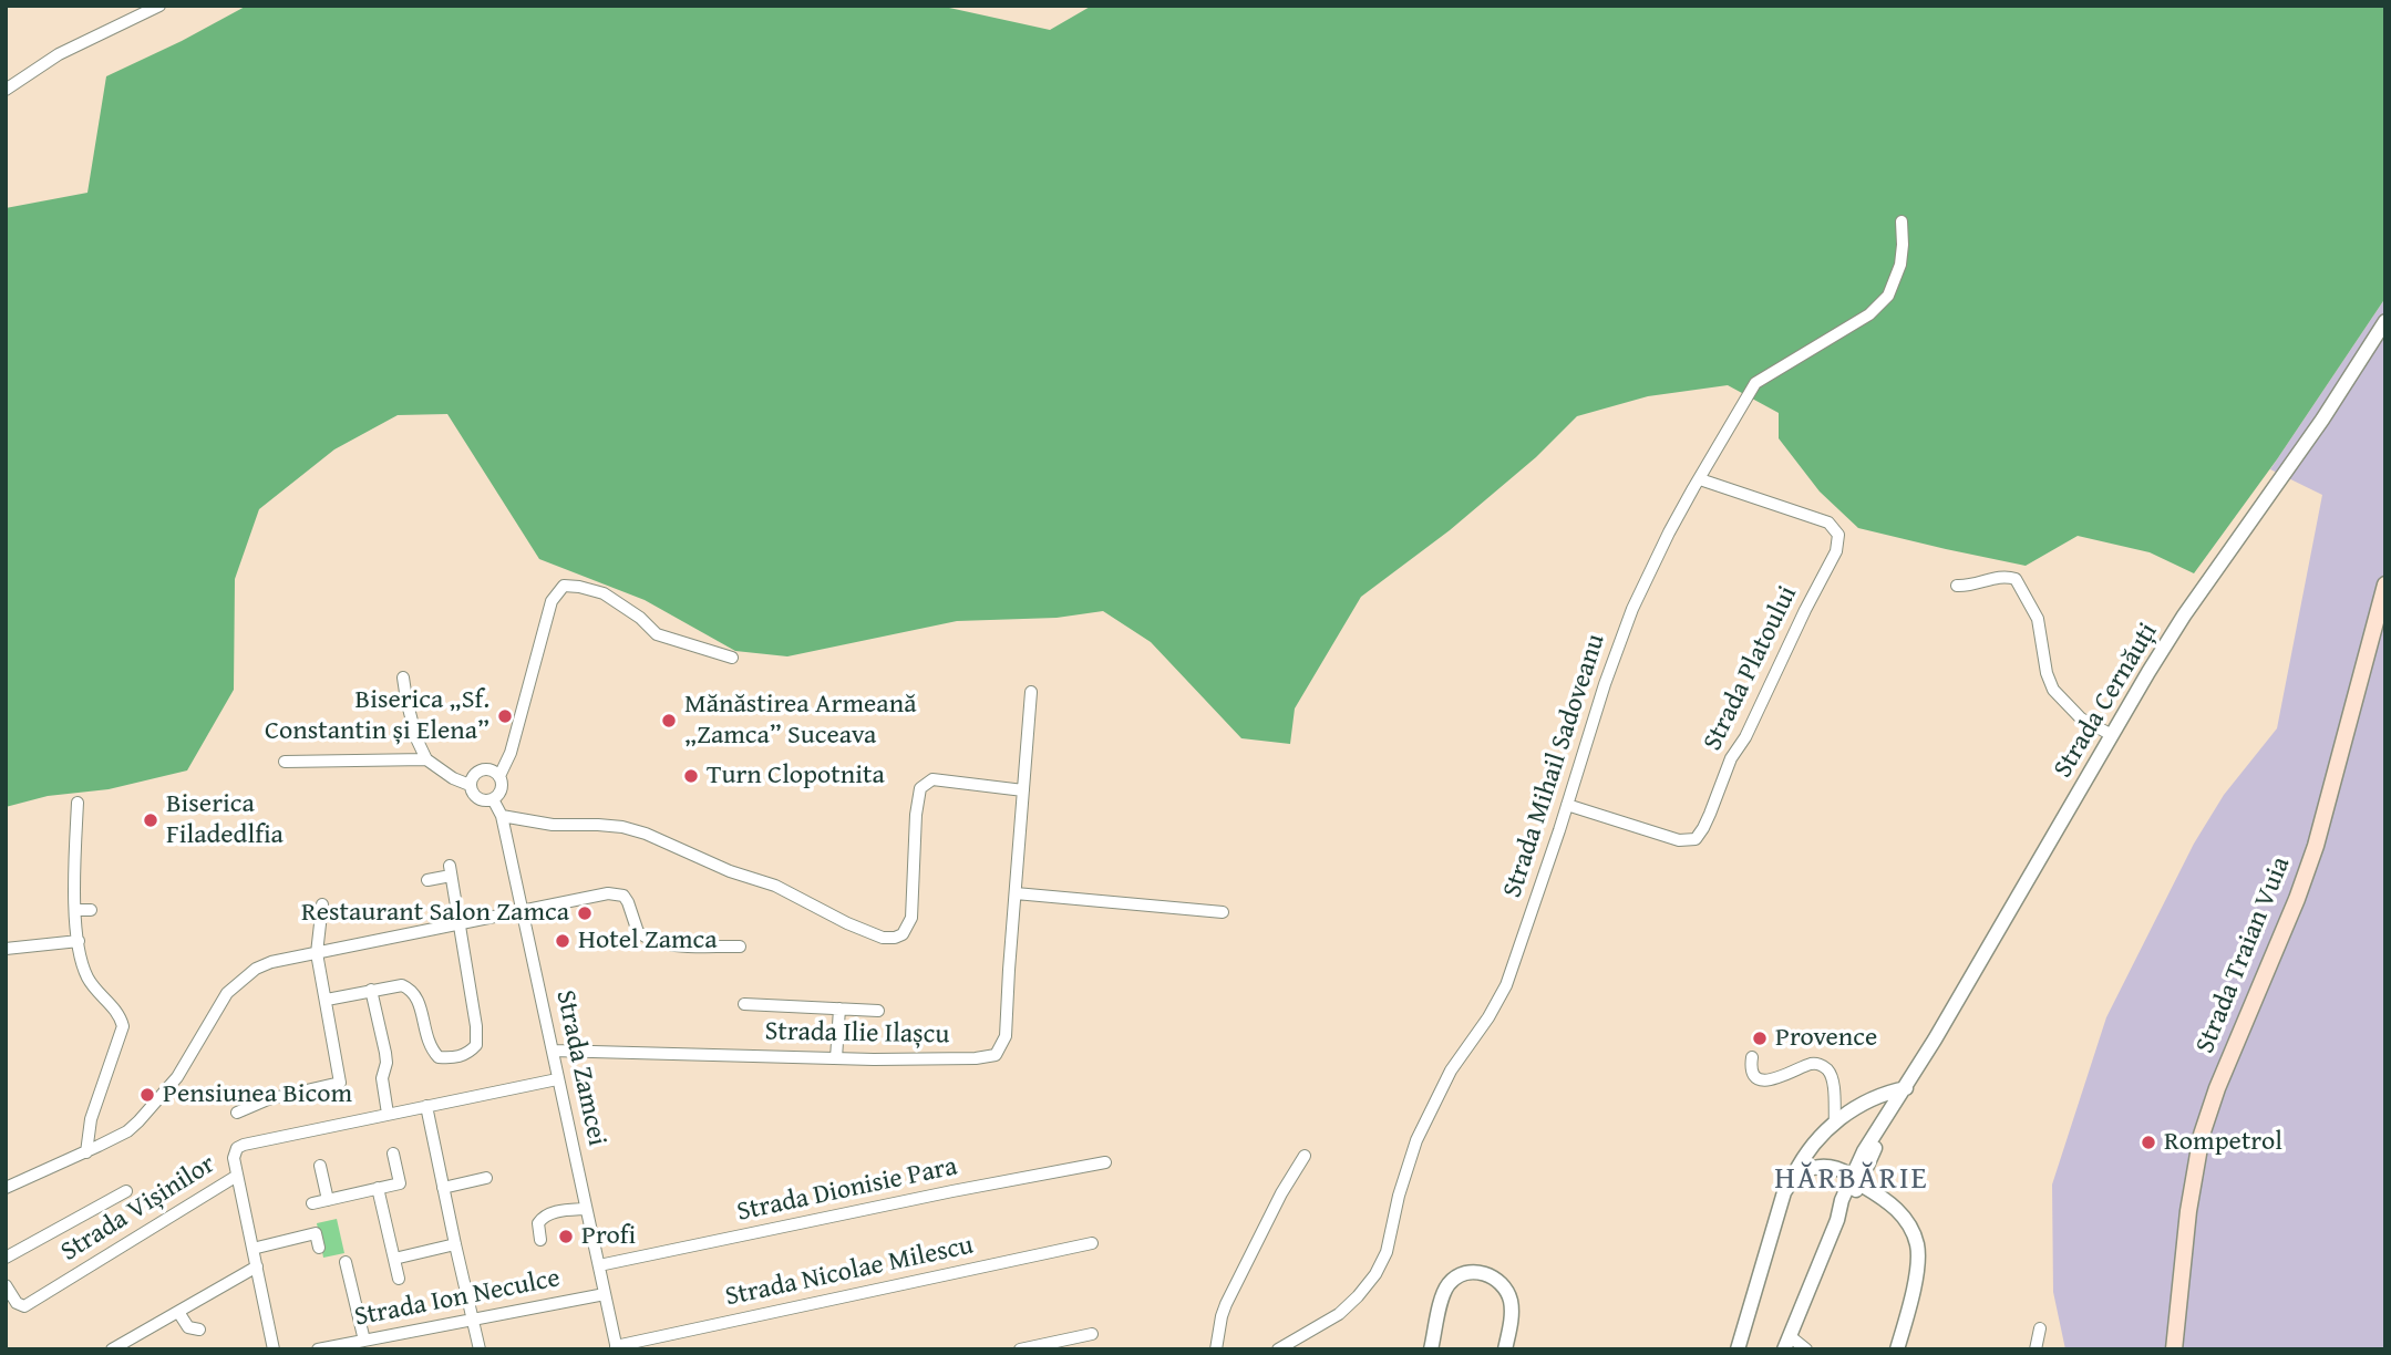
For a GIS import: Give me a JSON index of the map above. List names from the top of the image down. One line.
{"streets":{"main road":["Strada Traian Vuia"],"street":["Strada Platoului","Strada Cernăuți","Strada Mihail Sadoveanu","Strada Ilie Ilașcu","Strada Zamcei","Strada Dionisie Para","Strada Vișinilor","Strada Nicolae Milescu","Strada Ion Neculce"]},"crossings":[["Strada Platoului","Strada Mihail Sadoveanu"],["Strada Ilie Ilașcu","Strada Zamcei"],["Strada Zamcei","Strada Dionisie Para"],["Strada Zamcei","Strada Vișinilor"],["Strada Zamcei","Strada Nicolae Milescu"],["Strada Zamcei","Strada Ion Neculce"]],"districts":["HĂRBĂRIE"],"places":["Biserica „Sf. Constantin și Elena”","Mănăstirea Armeană „Zamca” Suceava","Turn Clopotnita","Biserica Filadedlfia","Restaurant Salon Zamca","Hotel Zamca","Provence","Pensiunea Bicom","Rompetrol","Profi"]}
